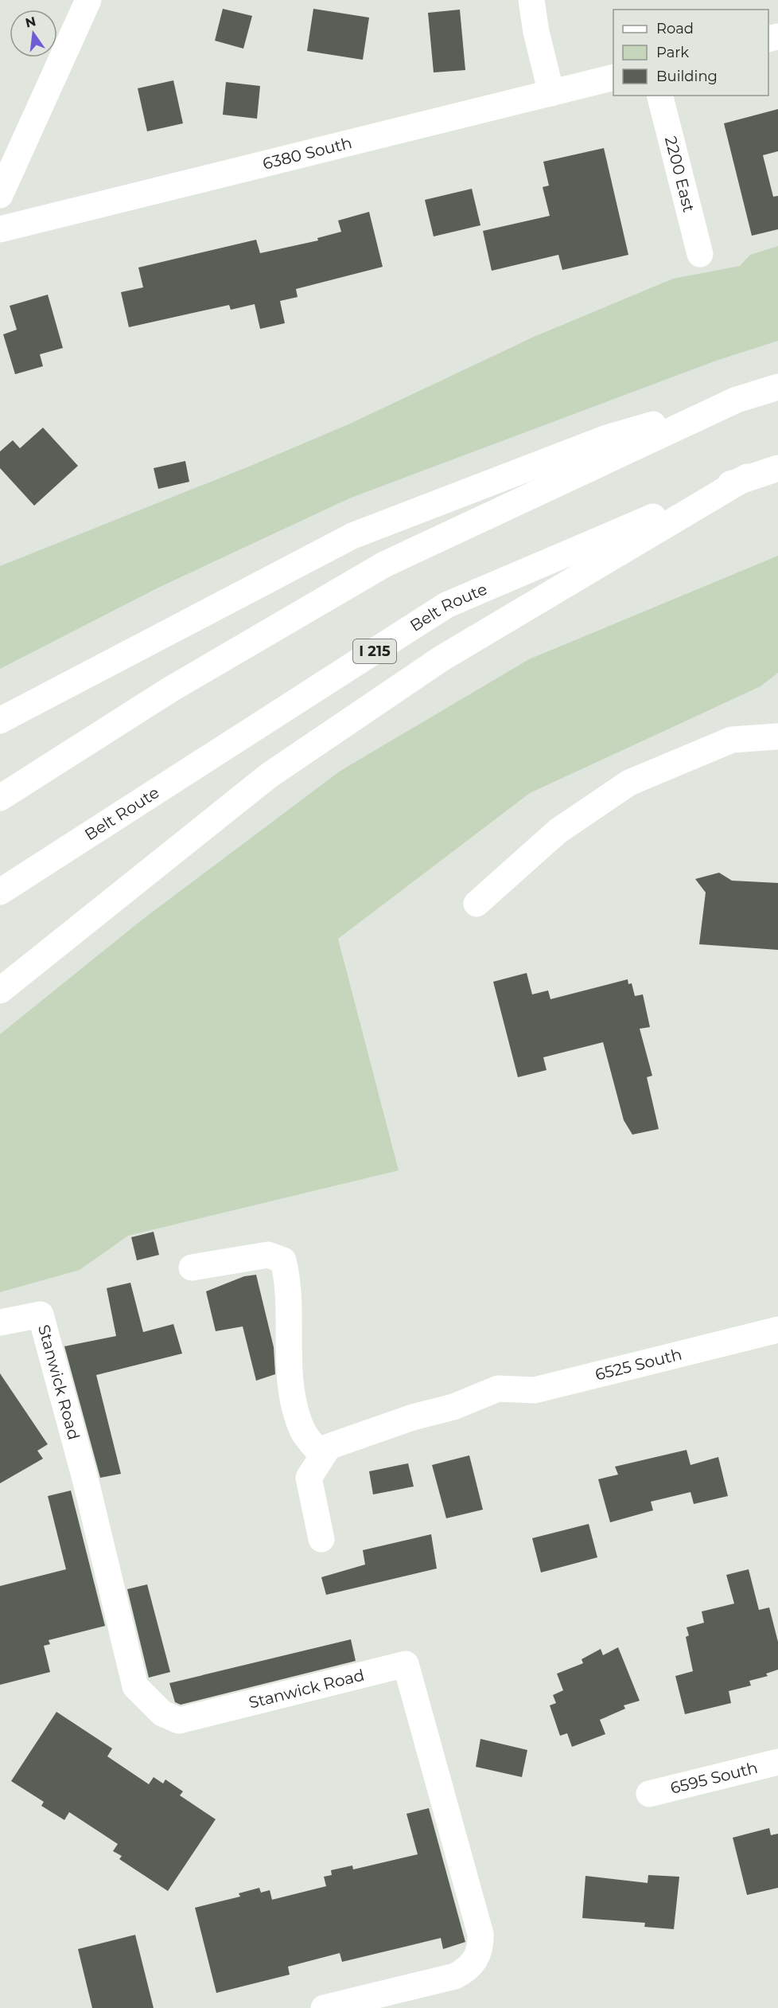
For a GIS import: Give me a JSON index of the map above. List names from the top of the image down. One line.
{"streets":{"main road":["6380 South","2200 East","Belt Route","I 215","6525 South","Stanwick Road","6595 South"]},"legend":["Road","Park","Building"],"north":"top"}
